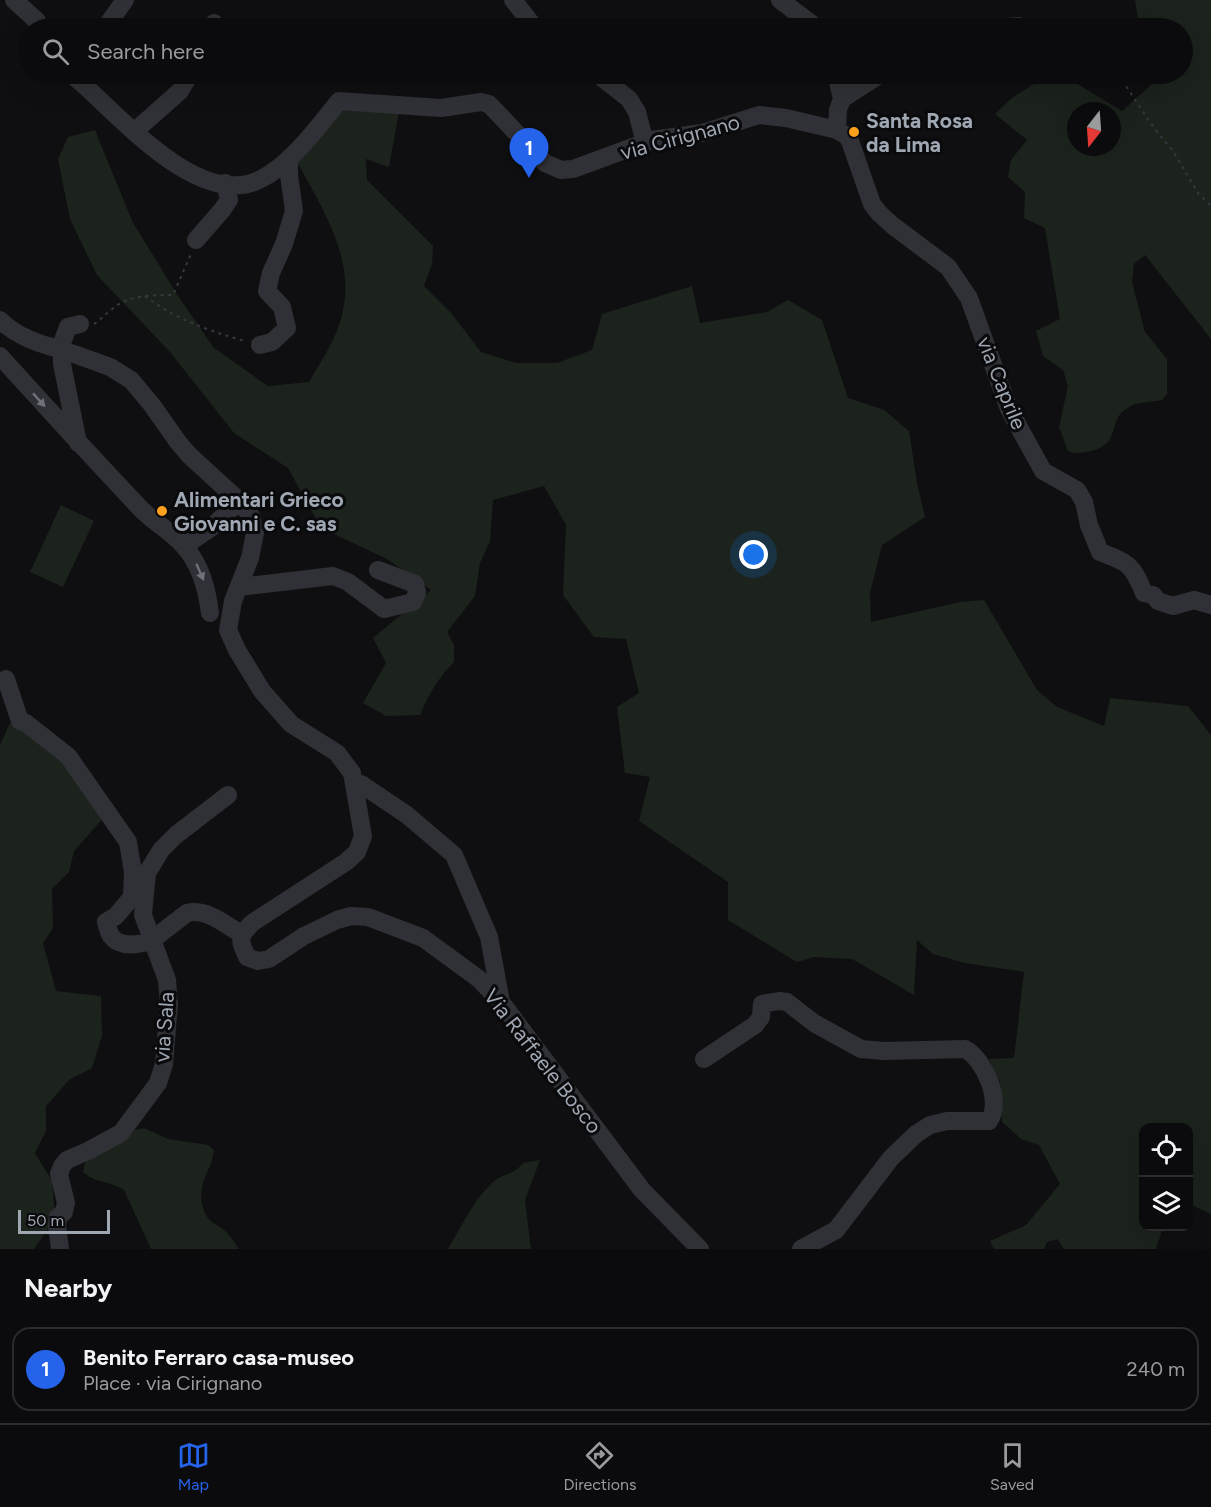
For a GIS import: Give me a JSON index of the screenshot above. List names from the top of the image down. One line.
{"streets":{"street":["via Cirignano","via Caprile","via Sala","Via Raffaele Bosco"]},"crossings":[["via Cirignano","via Caprile"]],"places":["Santa Rosa da Lima","Alimentari Grieco Giovanni e C. sas"],"scale_bar":"50 m","north":"bottom","page":{"search":"Search here","pins":"1","scale":"50 m","heading":"Nearby","list":[{"mark":"1","name":"Benito Ferraro casa-museo","note":"Place · via Cirignano","value":"240 m"}],"nav":["Map","Directions","Saved"]}}
